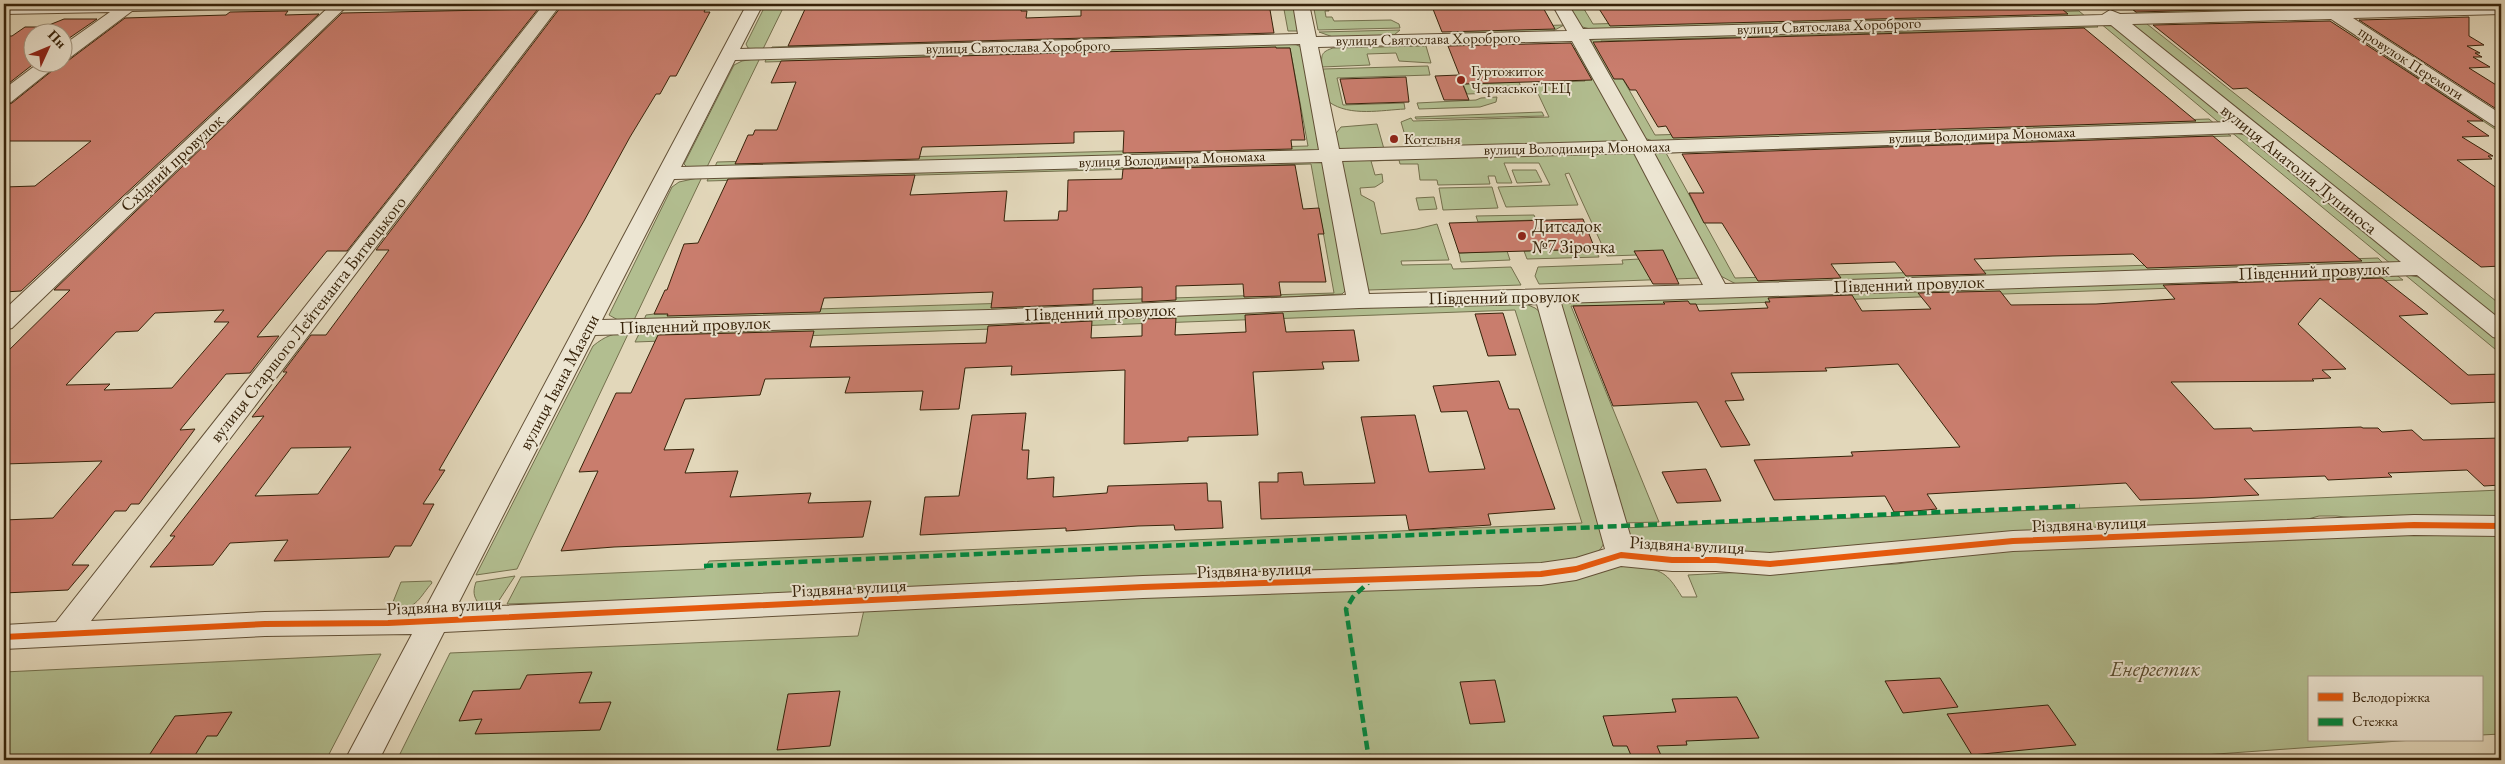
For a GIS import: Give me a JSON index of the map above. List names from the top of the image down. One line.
{"streets":{"street":["вулиця Святослава Хороброго","провулок Перемоги","вулиця Володимира Мономаха","Східний провулок","вулиця Анатолія Лупиноса","Південний провулок","вулиця Старшого Лейтенанта Битюцького","вулиця Івана Мазепи","Різдвяна вулиця"]},"crossings":[["вулиця Святослава Хороброго","провулок Перемоги"],["вулиця Святослава Хороброго","вулиця Анатолія Лупиноса"],["вулиця Святослава Хороброго","вулиця Івана Мазепи"],["вулиця Володимира Мономаха","вулиця Анатолія Лупиноса"],["вулиця Володимира Мономаха","вулиця Івана Мазепи"],["вулиця Анатолія Лупиноса","Південний провулок"],["Південний провулок","вулиця Івана Мазепи"],["вулиця Старшого Лейтенанта Битюцького","Різдвяна вулиця"],["вулиця Івана Мазепи","Різдвяна вулиця"]],"parks":["Енергетик"],"places":["Гуртожиток Черкаської ТЕЦ","Котельня","Дитсадок №7 Зірочка"],"legend":["Велодоріжка","Стежка"],"north":"top right"}
